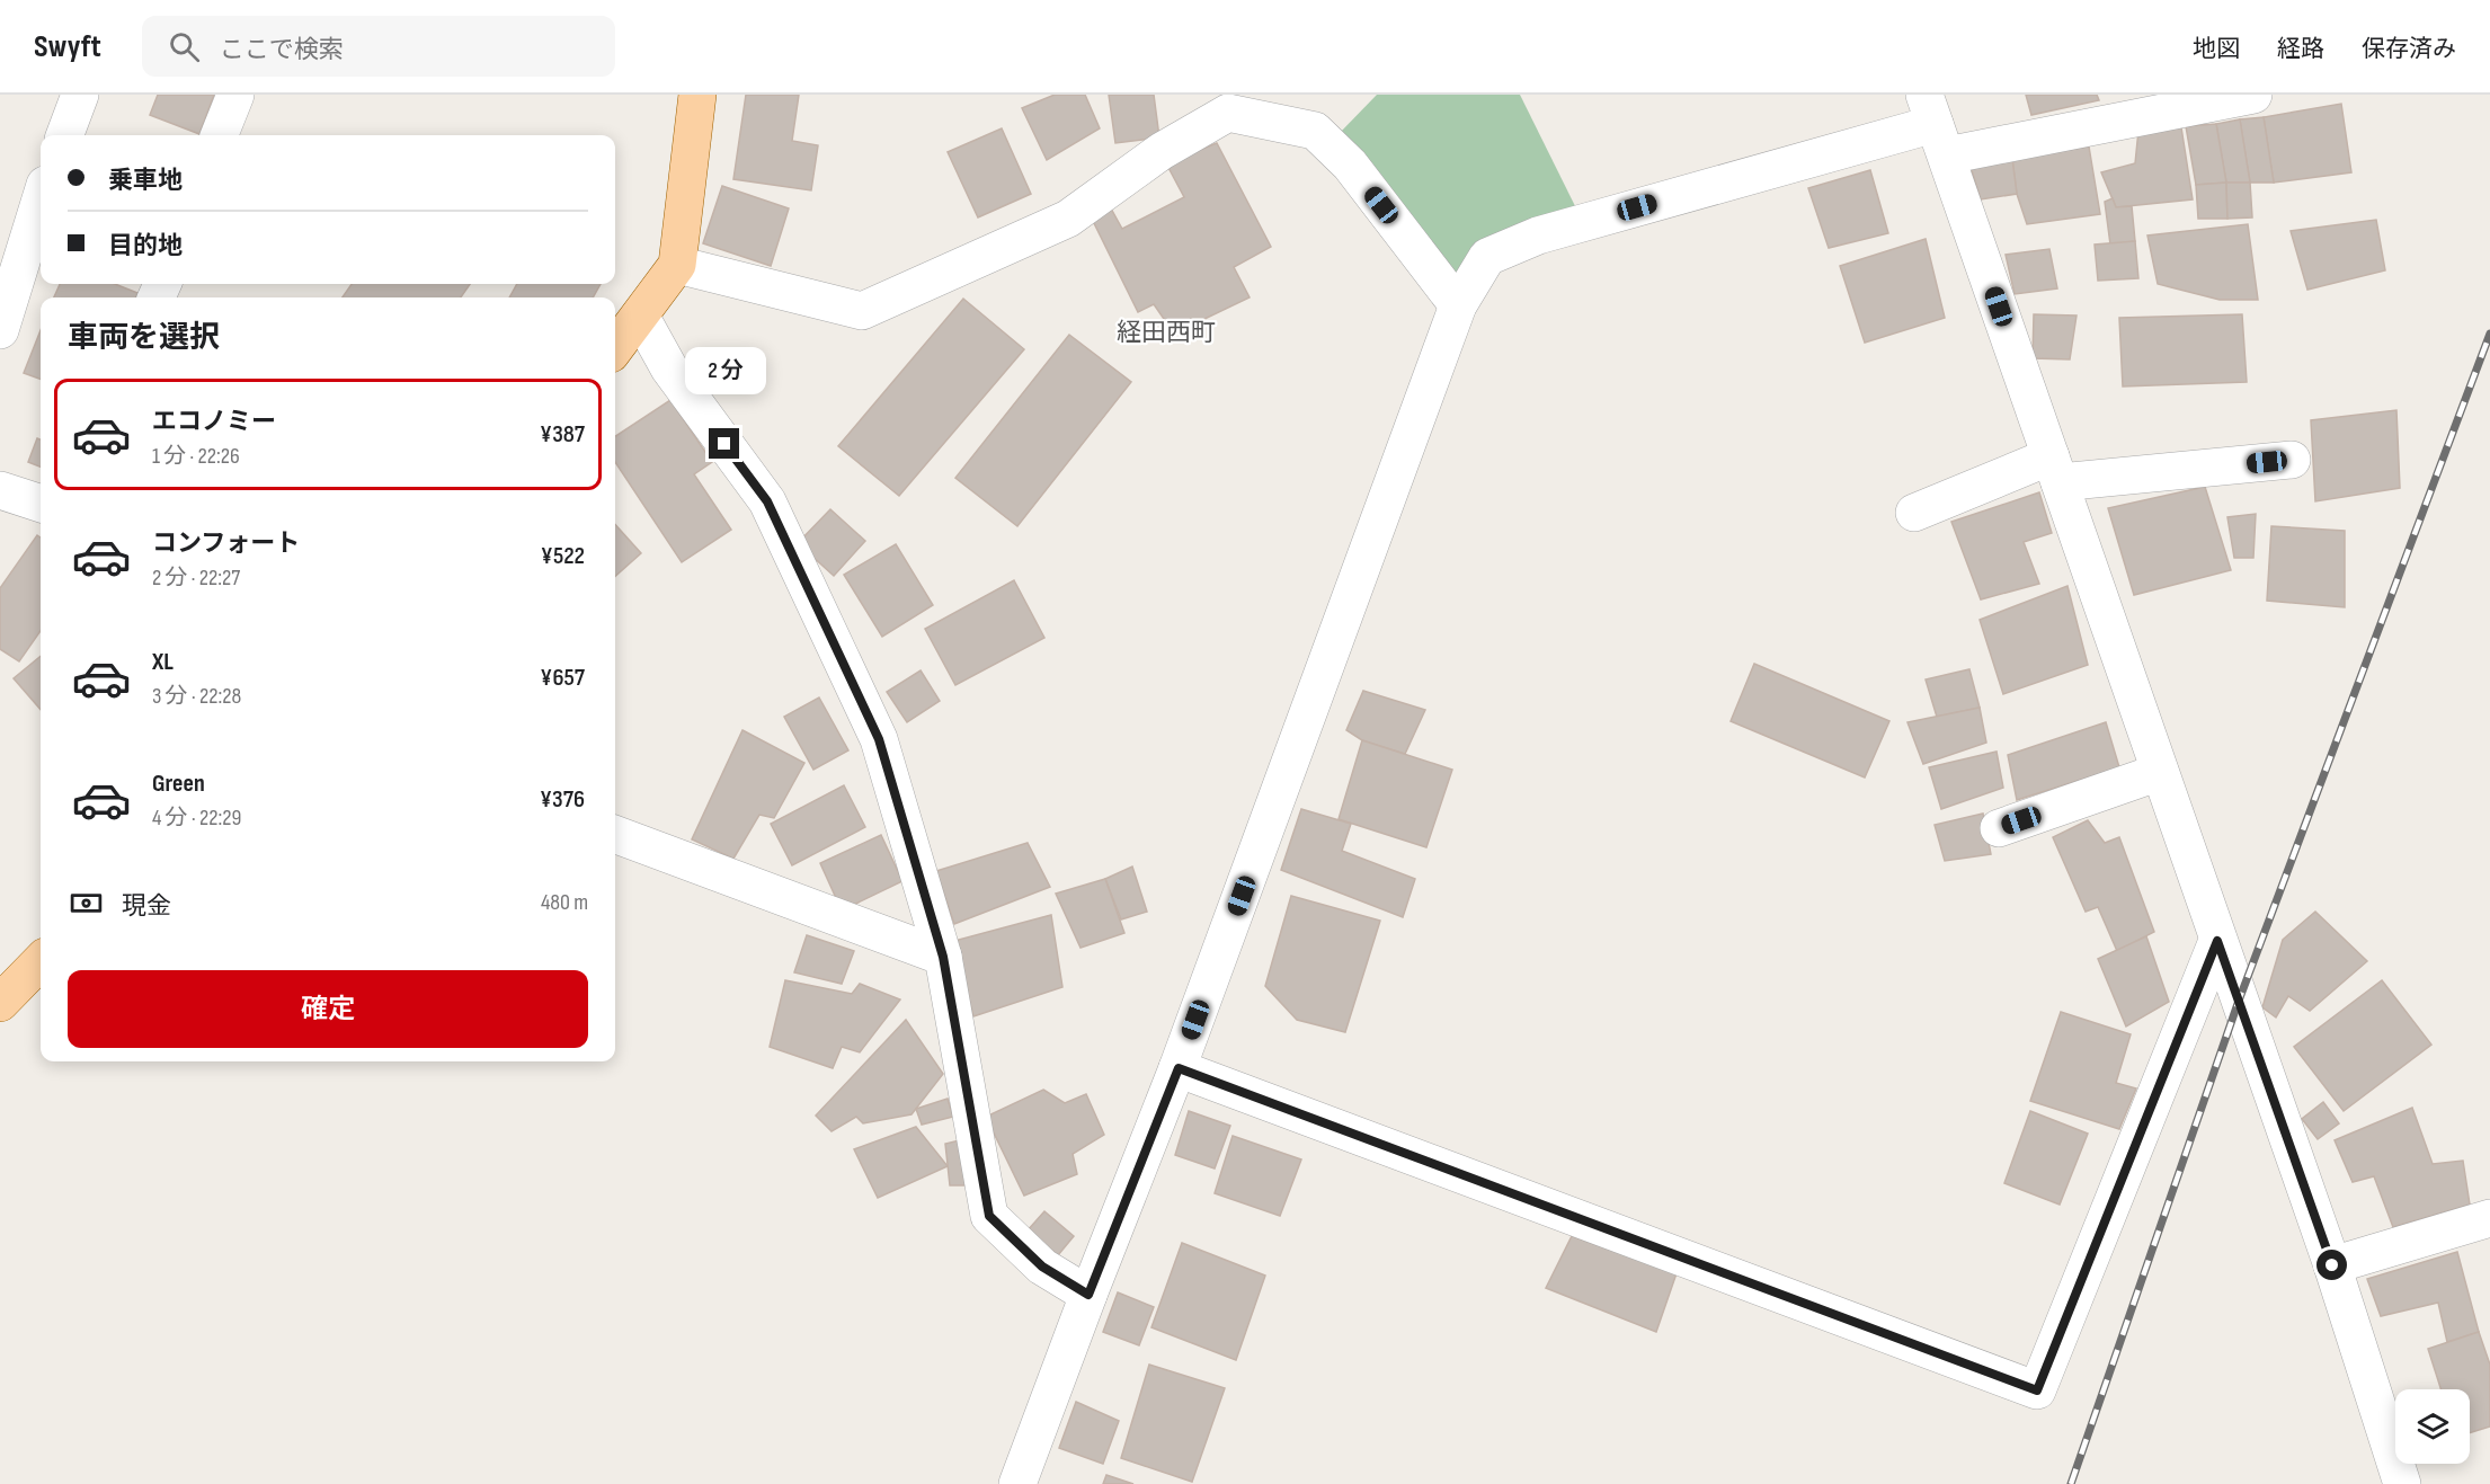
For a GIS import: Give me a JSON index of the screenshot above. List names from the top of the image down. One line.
{"districts":["経田西町"],"page":{"header":"Swyft","search":"ここで検索","nav":["地図","経路","保存済み"],"banner":["乗車地","目的地"],"heading":"車両を選択","bubble":"2 分","list":[{"name":"エコノミー","note":"1 分 · 22:26","value":"¥387"},{"name":"コンフォート","note":"2 分 · 22:27","value":"¥522"},{"name":"XL","note":"3 分 · 22:28","value":"¥657"},{"name":"Green","note":"4 分 · 22:29","value":"¥376"}],"pay":["現金","480 m"],"buttons":"確定"}}
